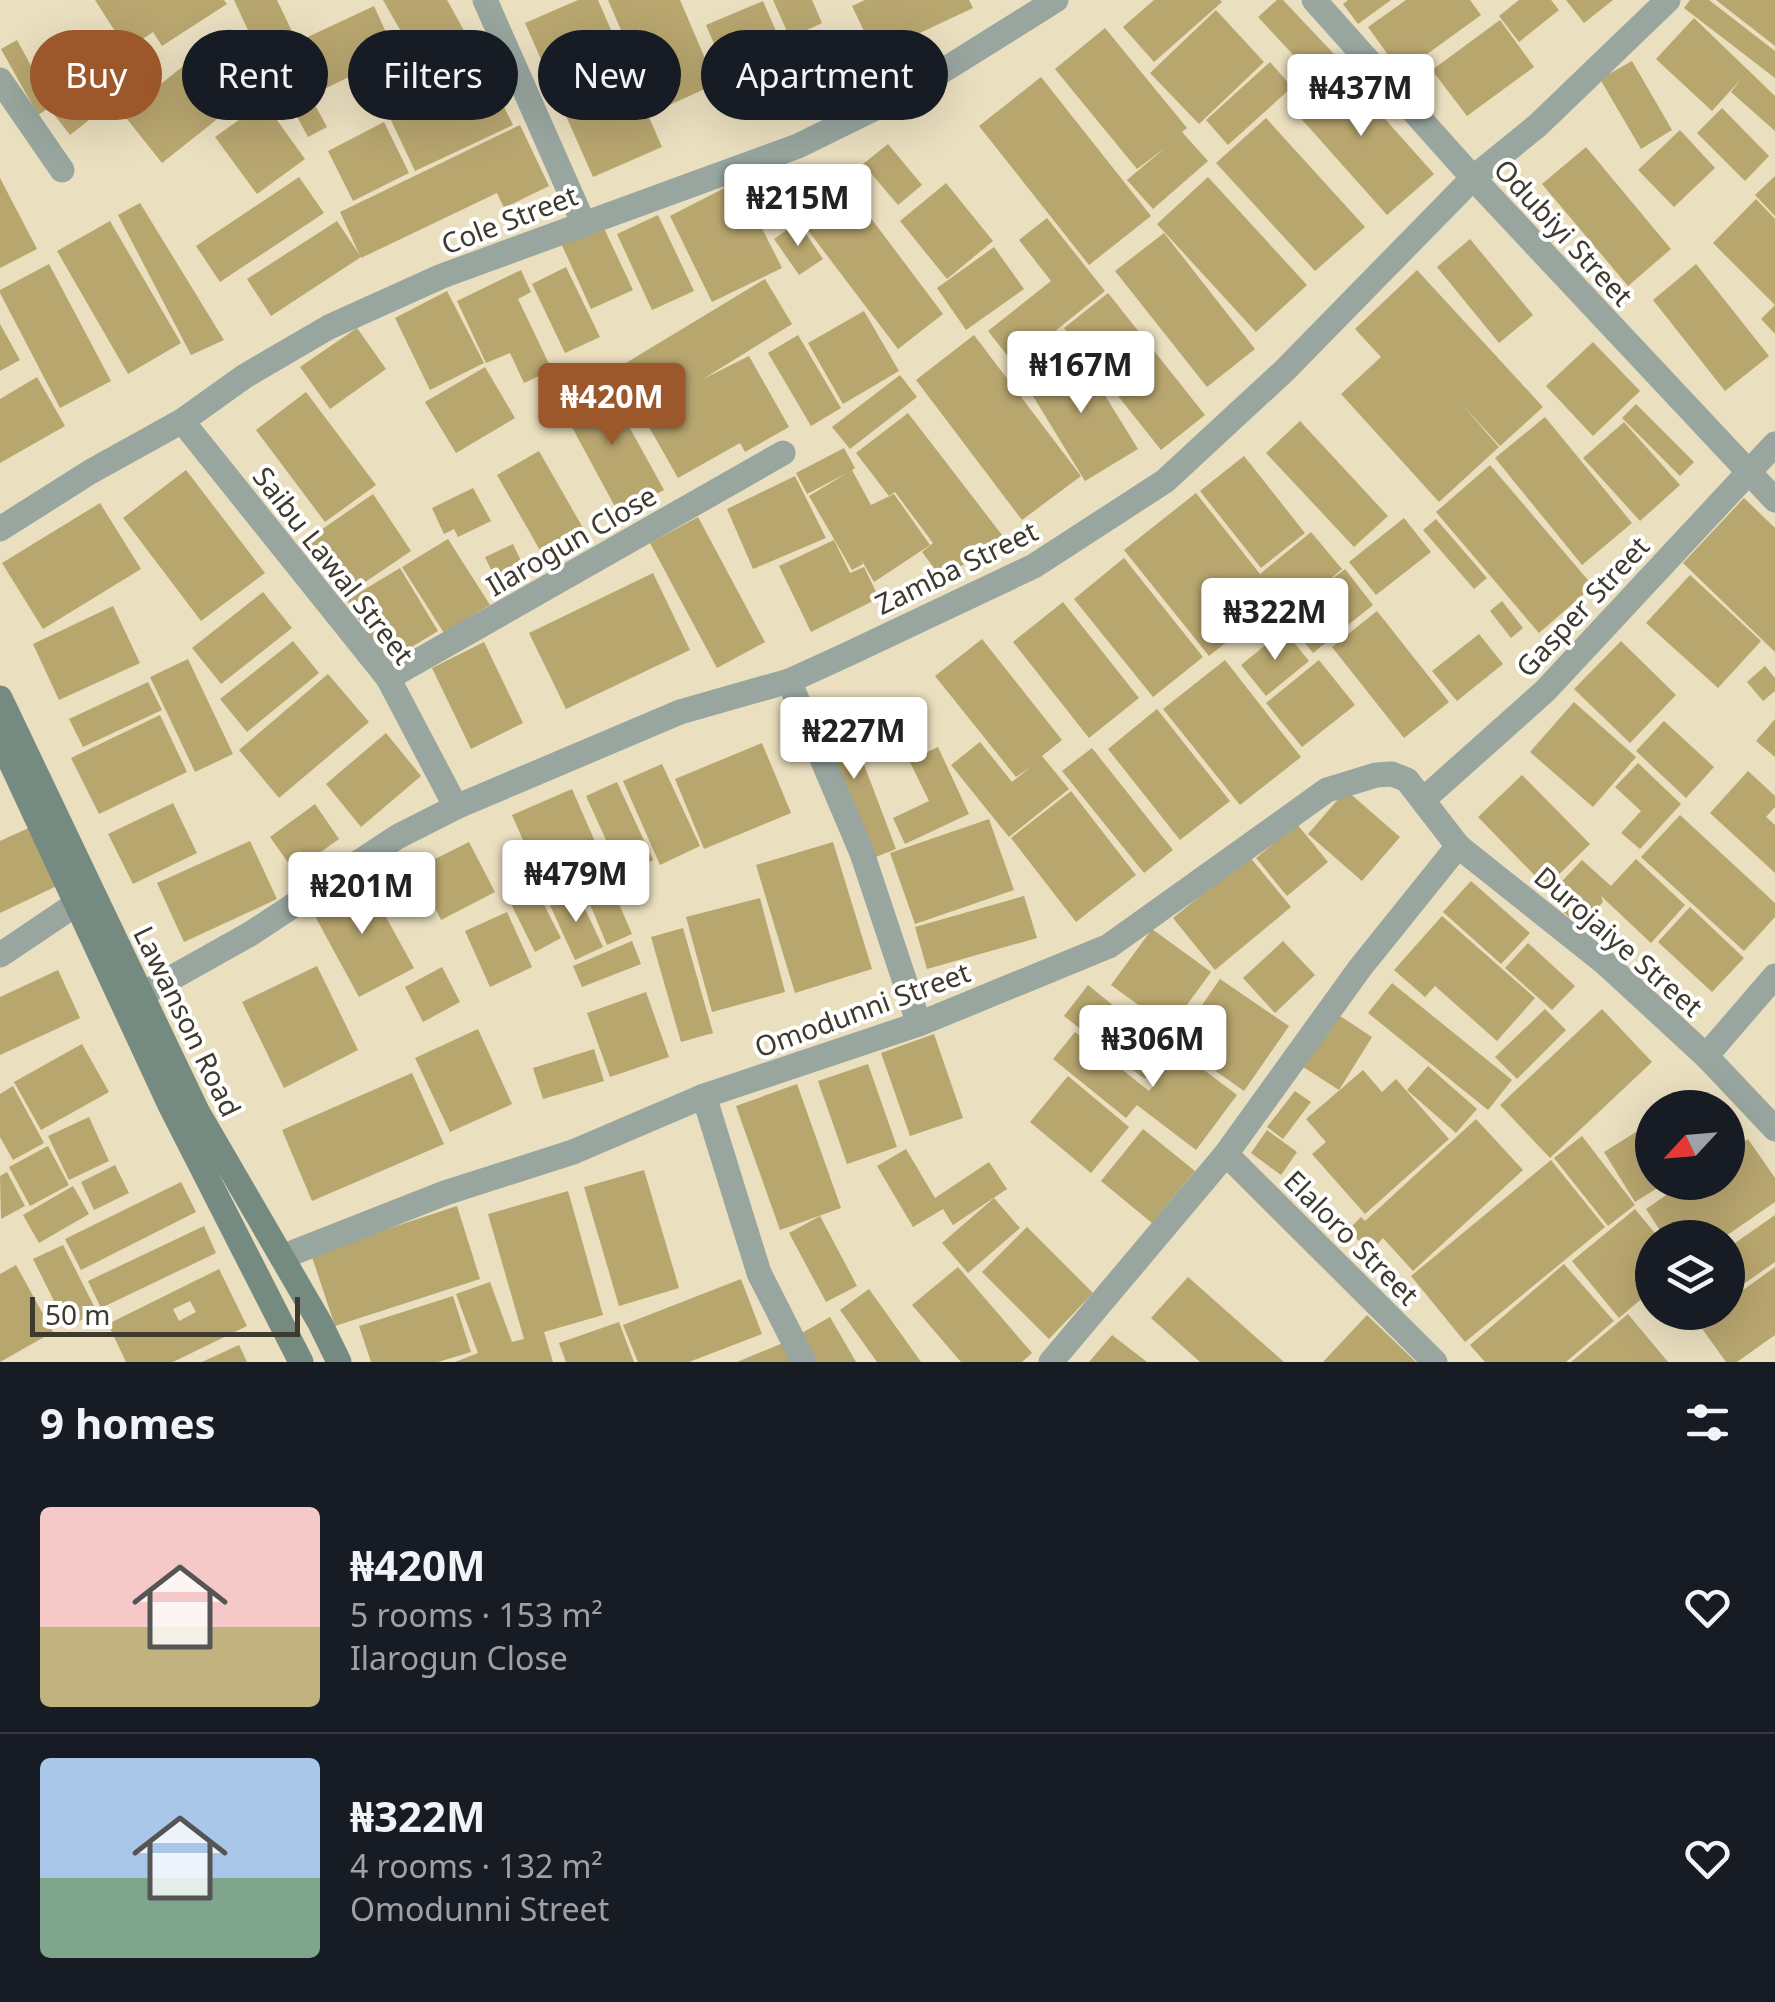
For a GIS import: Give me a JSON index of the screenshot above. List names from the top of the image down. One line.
{"streets":{"main road":["Lawanson Road"],"street":["Cole Street","Odubiyi Street","Ilarogun Close","Saibu Lawal Street","Zamba Street","Gasper Street","Durojaiye Street","Omodunni Street","Elaloro Street"]},"crossings":[["Cole Street","Saibu Lawal Street"],["Odubiyi Street","Zamba Street"],["Odubiyi Street","Gasper Street"],["Ilarogun Close","Saibu Lawal Street"],["Saibu Lawal Street","Zamba Street"],["Zamba Street","Lawanson Road"],["Gasper Street","Durojaiye Street"],["Gasper Street","Omodunni Street"],["Durojaiye Street","Omodunni Street"],["Omodunni Street","Lawanson Road"]],"scale_bar":"50 m","north":"bottom left","page":{"chip":["Buy","Rent","Filters","New","Apartment"],"price":["₦437M","₦215M","₦167M","₦420M","₦322M","₦227M","₦479M","₦201M","₦306M"],"scale":"50 m","heading":"9 homes","list":[{"name":"₦420M","note":"5 rooms · 153 m² · Ilarogun Close"},{"name":"₦322M","note":"4 rooms · 132 m² · Omodunni Street"}]}}
